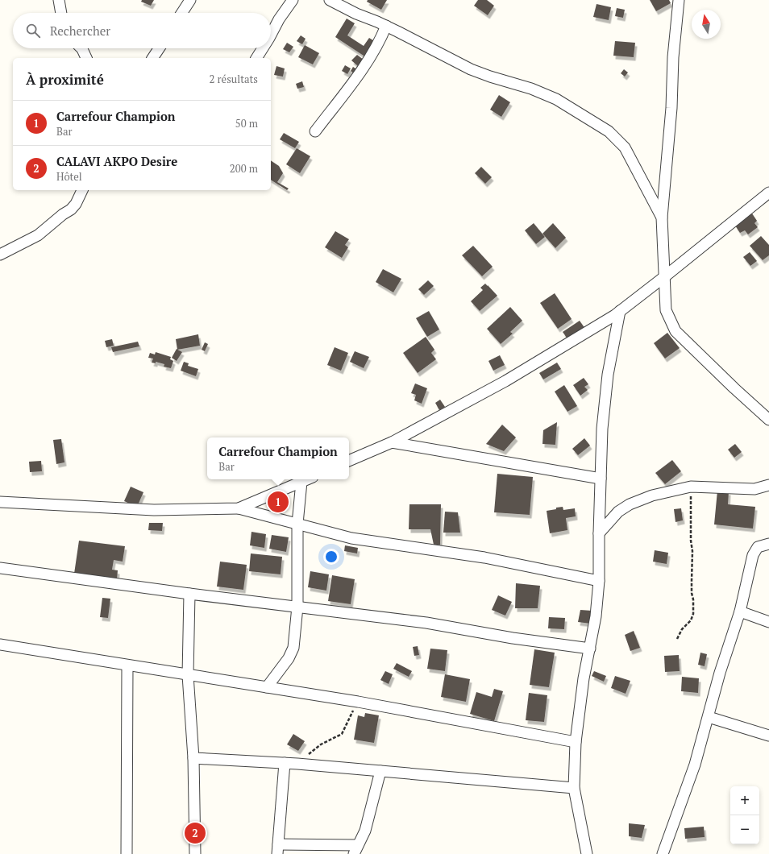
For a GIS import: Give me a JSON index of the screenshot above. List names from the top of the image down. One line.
{"north":"top","page":{"search":"Rechercher","heading":["À proximité","2 résultats"],"list":[{"mark":"1","name":"Carrefour Champion","note":"Bar","value":"50 m"},{"mark":"2","name":"CALAVI AKPO Desire","note":"Hôtel","value":"200 m"}],"popup":["Carrefour Champion","Bar"],"pins":["1","2"],"map_buttons":["+","−"]}}
